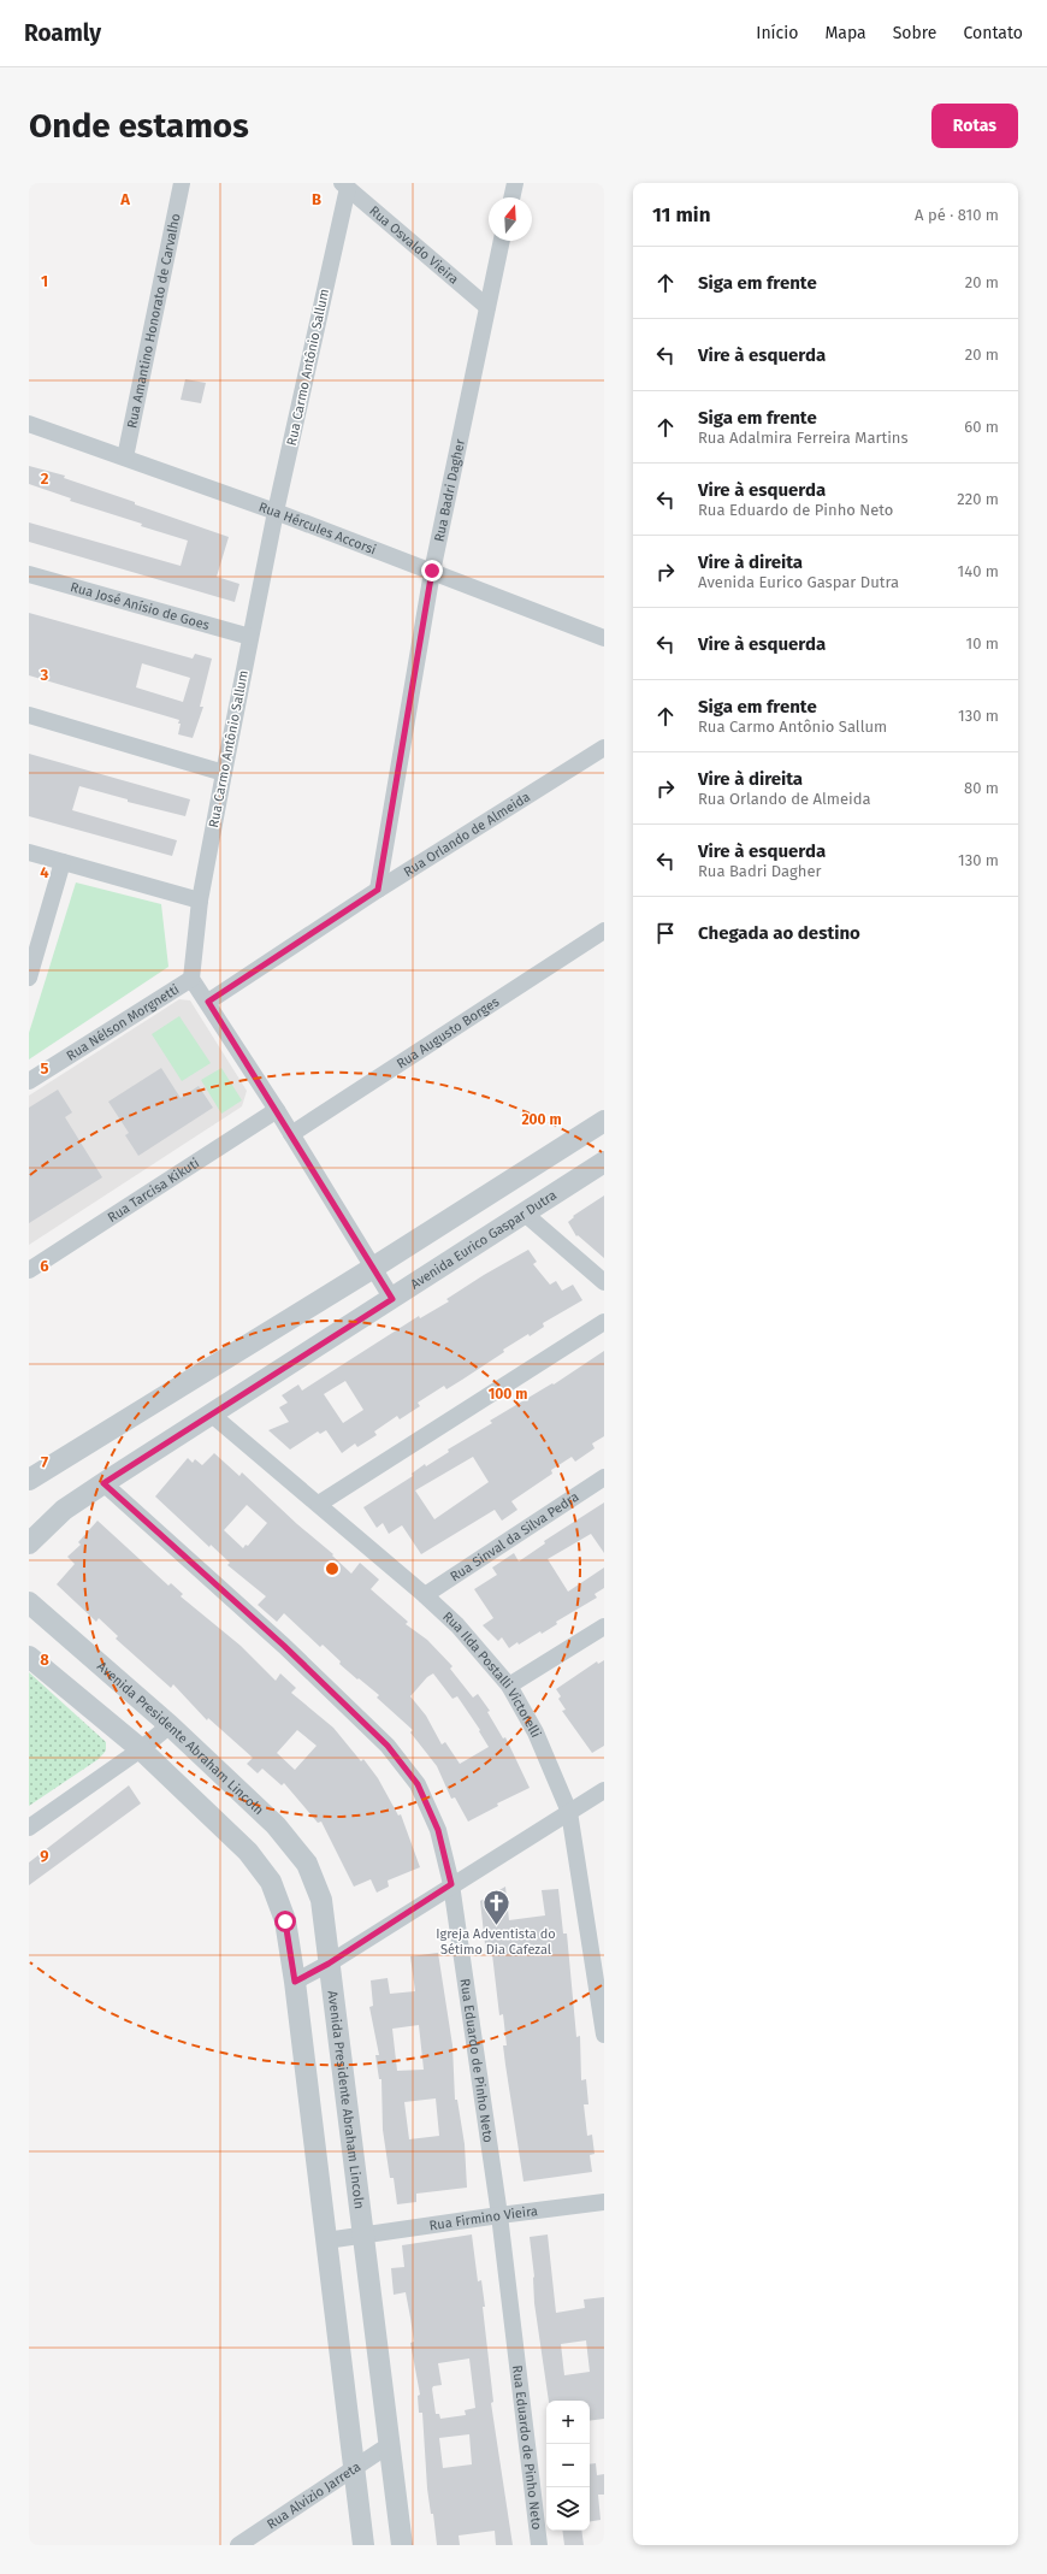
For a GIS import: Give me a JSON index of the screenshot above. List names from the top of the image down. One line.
{"streets":{"street":["Rua Osvaldo Vieira","Rua Amantino Honorato de Carvalho","Rua Carmo Antônio Sallum","Rua Badri Dagher","Rua Hércules Accorsi","Rua José Anísio de Goes","Rua Orlando de Almeida","Rua Nélson Morgnetti","Rua Augusto Borges","Rua Tarcisa Kikuti","Avenida Eurico Gaspar Dutra","Rua Sinval da Silva Pedra","Rua Ilda Postalli Victorelli","Avenida Presidente Abraham Lincoln","Rua Eduardo de Pinho Neto","Rua Firmino Vieira","Rua Alvizio Jarreta"]},"crossings":[["Rua Osvaldo Vieira","Rua Carmo Antônio Sallum"],["Rua Osvaldo Vieira","Rua Badri Dagher"],["Rua Amantino Honorato de Carvalho","Rua Hércules Accorsi"],["Rua Carmo Antônio Sallum","Rua Hércules Accorsi"],["Rua Carmo Antônio Sallum","Rua José Anísio de Goes"],["Rua Carmo Antônio Sallum","Rua Nélson Morgnetti"],["Rua Badri Dagher","Rua Hércules Accorsi"],["Rua Badri Dagher","Rua Orlando de Almeida"],["Avenida Eurico Gaspar Dutra","Rua Ilda Postalli Victorelli"],["Avenida Eurico Gaspar Dutra","Rua Eduardo de Pinho Neto"],["Rua Sinval da Silva Pedra","Rua Ilda Postalli Victorelli"],["Avenida Presidente Abraham Lincoln","Rua Firmino Vieira"],["Avenida Presidente Abraham Lincoln","Rua Alvizio Jarreta"],["Rua Eduardo de Pinho Neto","Rua Firmino Vieira"]],"places":{"church":["Igreja Adventista do Sétimo Dia Cafezal"]},"north":"top","page":{"header":"Roamly","nav":["Início","Mapa","Sobre","Contato"],"buttons":"Rotas","title":"Onde estamos","heading":["11 min","A pé · 810 m"],"list":[["Siga em frente","20 m"],["Vire à esquerda","20 m"],["Siga em frente","Rua Adalmira Ferreira Martins","60 m"],["Vire à esquerda","Rua Eduardo de Pinho Neto","220 m"],["Vire à direita","Avenida Eurico Gaspar Dutra","140 m"],["Vire à esquerda","10 m"],["Siga em frente","Rua Carmo Antônio Sallum","130 m"],["Vire à direita","Rua Orlando de Almeida","80 m"],["Vire à esquerda","Rua Badri Dagher","130 m"],"Chegada ao destino"],"map_buttons":["+","−"]},"grid":{"columns":["A","B"],"rows":["1","2","3","4","5","6","7","8","9"]},"rings":["200 m","100 m"]}
